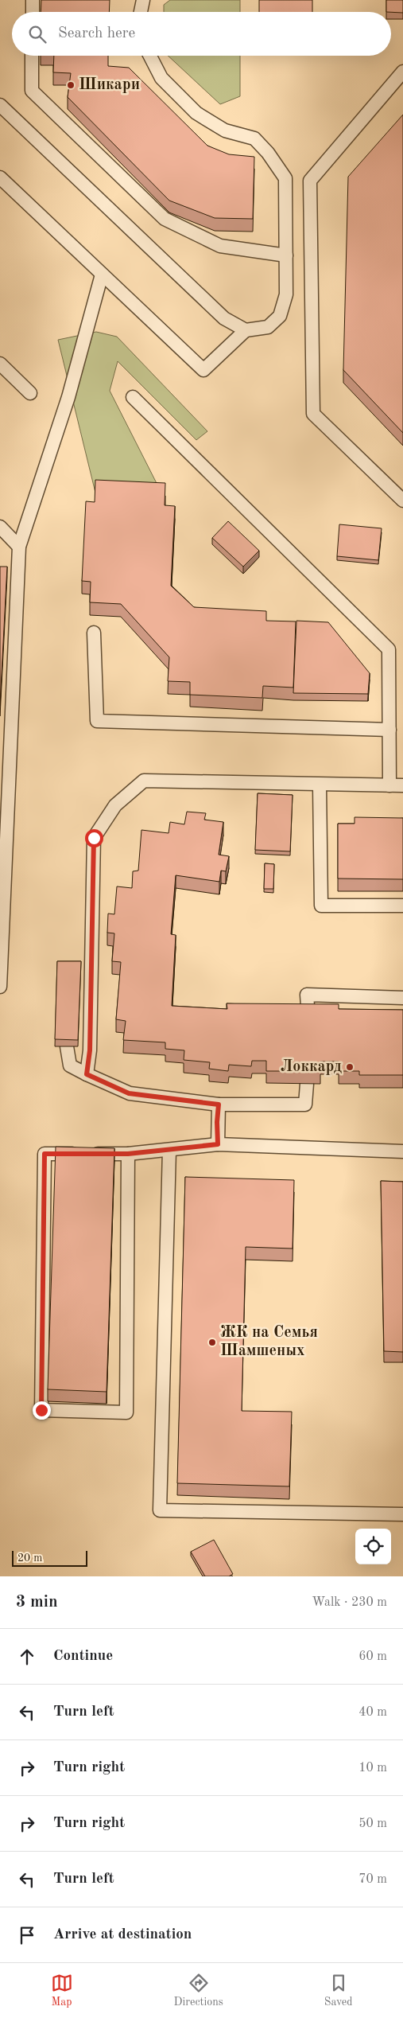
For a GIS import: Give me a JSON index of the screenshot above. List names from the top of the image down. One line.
{"places":["Шикари","Локкард","ЖК на Семья Шамшеных"],"scale_bar":"20 m","page":{"search":"Search here","scale":"20 m","heading":["3 min","Walk · 230 m"],"list":[["Continue","60 m"],["Turn left","40 m"],["Turn right","10 m"],["Turn right","50 m"],["Turn left","70 m"],"Arrive at destination"],"nav":["Map","Directions","Saved"]}}
